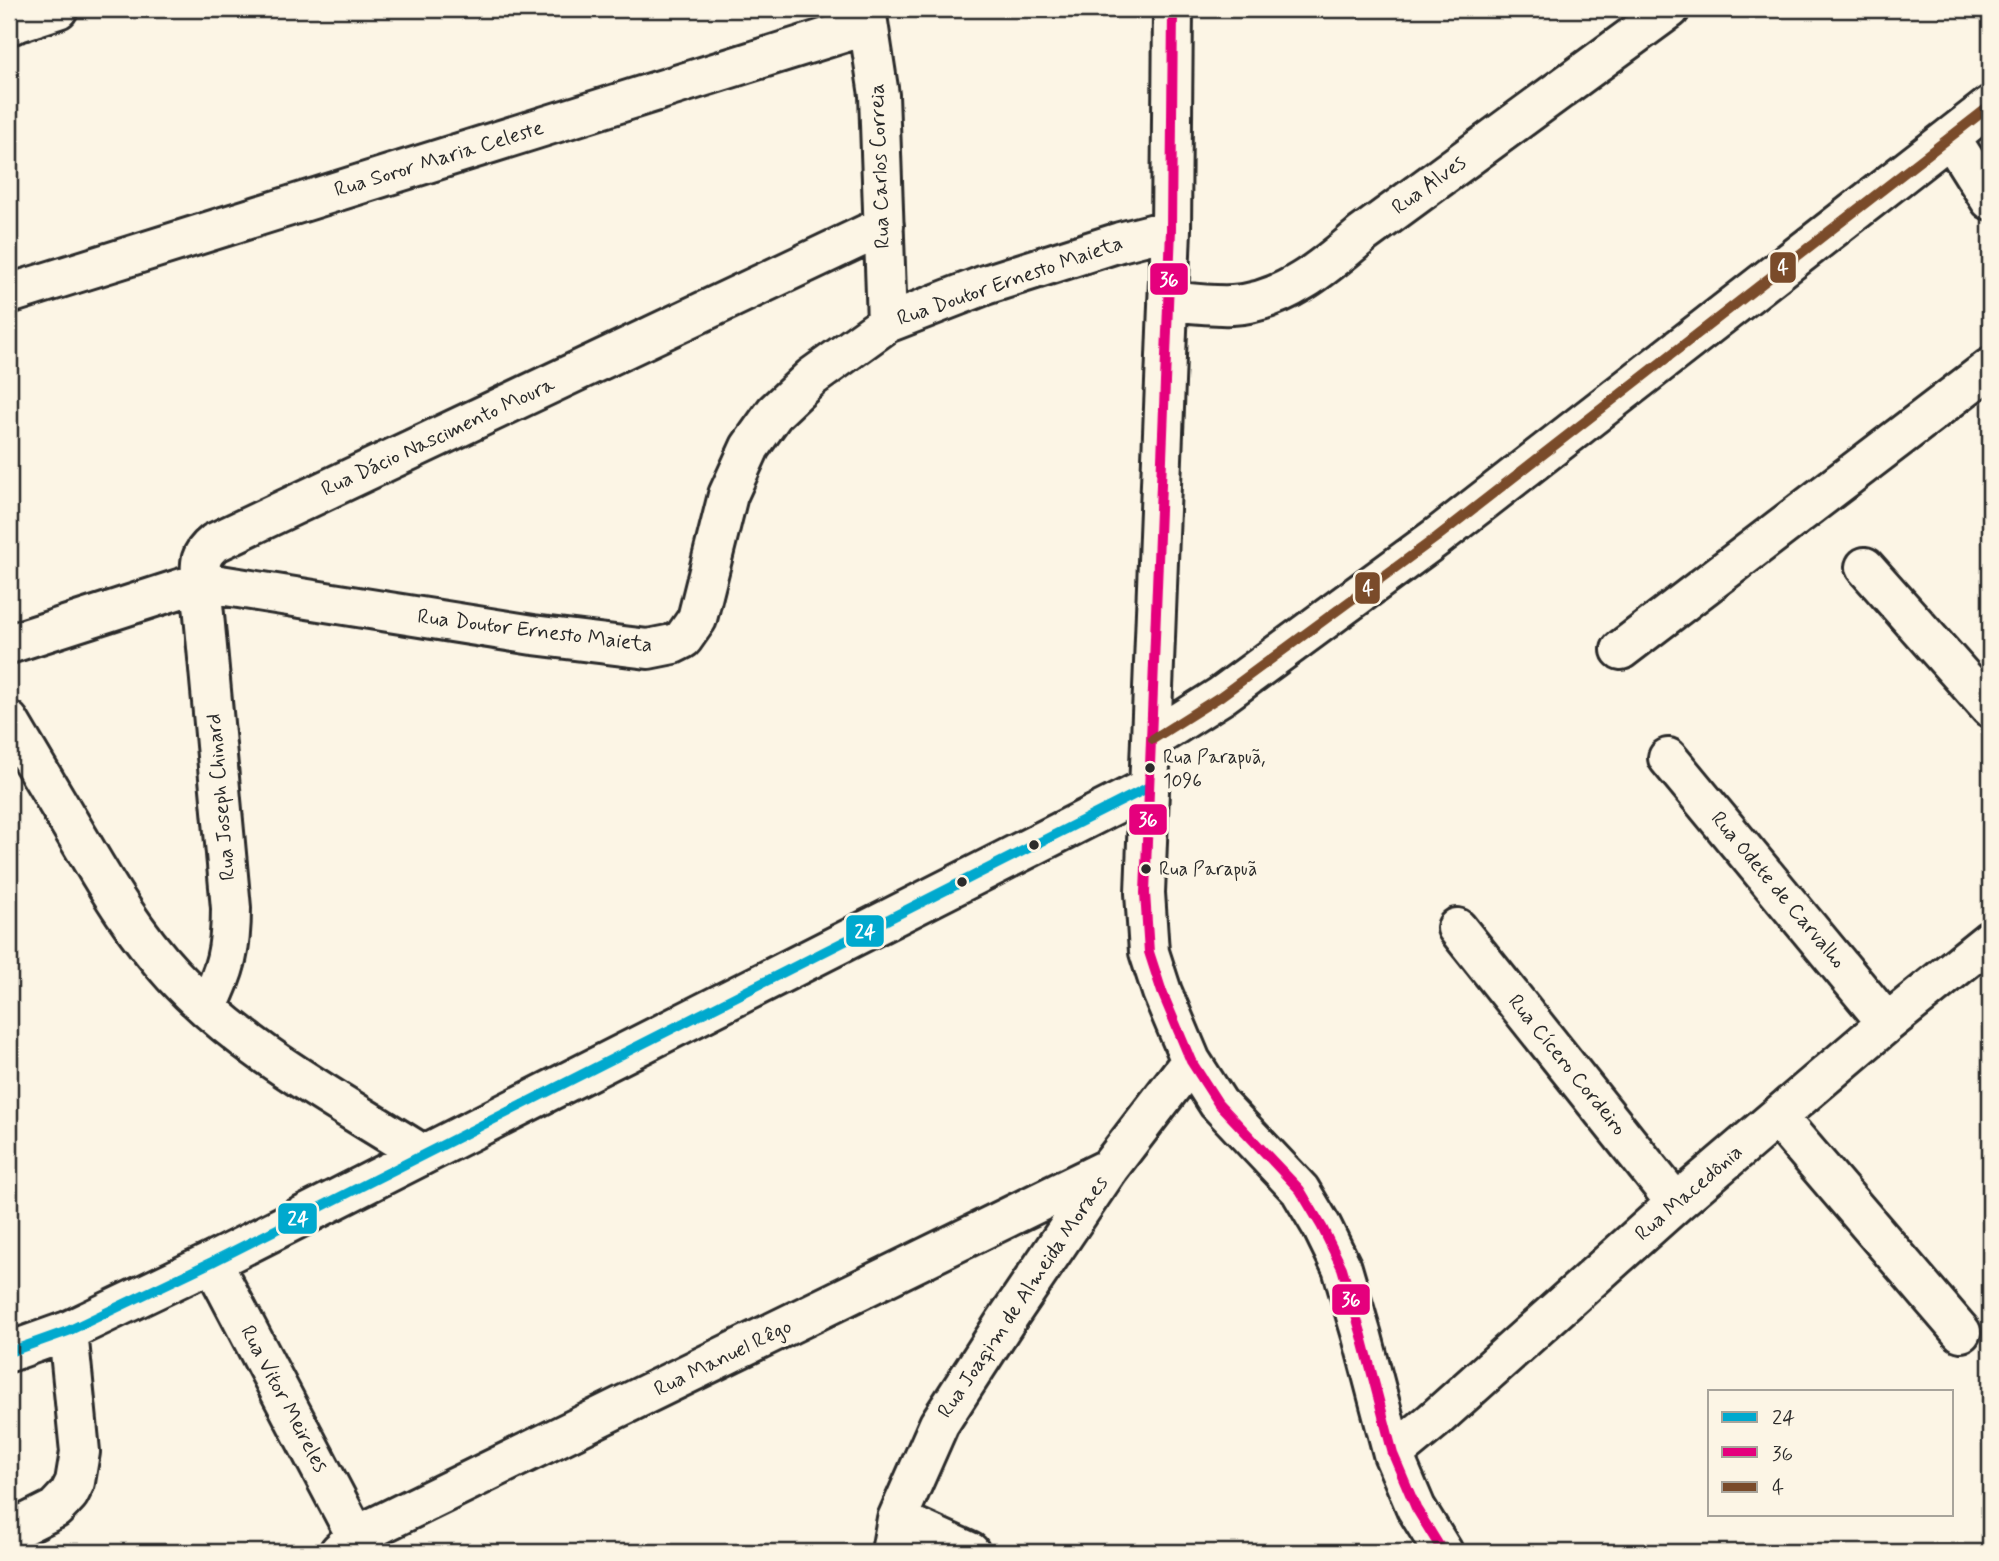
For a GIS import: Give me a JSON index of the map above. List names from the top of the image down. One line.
{"streets":{"street":["Rua Soror Maria Celeste","Rua Carlos Correia","Rua Alves","Rua Doutor Ernesto Maieta","Rua Dácio Nascimento Moura","Rua Joseph Chinard","Rua Odete de Carvalho","Rua Cícero Cordeiro","Rua Macedônia","Rua Joaqim de Almeida Moraes","Rua Manuel Rêgo","Rua Vitor Meireles"]},"crossings":[["Rua Soror Maria Celeste","Rua Carlos Correia"],["Rua Carlos Correia","Rua Doutor Ernesto Maieta"],["Rua Carlos Correia","Rua Dácio Nascimento Moura"],["Rua Doutor Ernesto Maieta","Rua Dácio Nascimento Moura"],["Rua Doutor Ernesto Maieta","Rua Joseph Chinard"],["Rua Dácio Nascimento Moura","Rua Joseph Chinard"],["Rua Odete de Carvalho","Rua Macedônia"],["Rua Cícero Cordeiro","Rua Macedônia"],["Rua Joaqim de Almeida Moraes","Rua Manuel Rêgo"],["Rua Manuel Rêgo","Rua Vitor Meireles"]],"places":["Rua Parapuã, 1096","Rua Parapuã"],"lines":["transit line 36","transit line 4","transit line 24"],"legend":["24","36","4"]}
